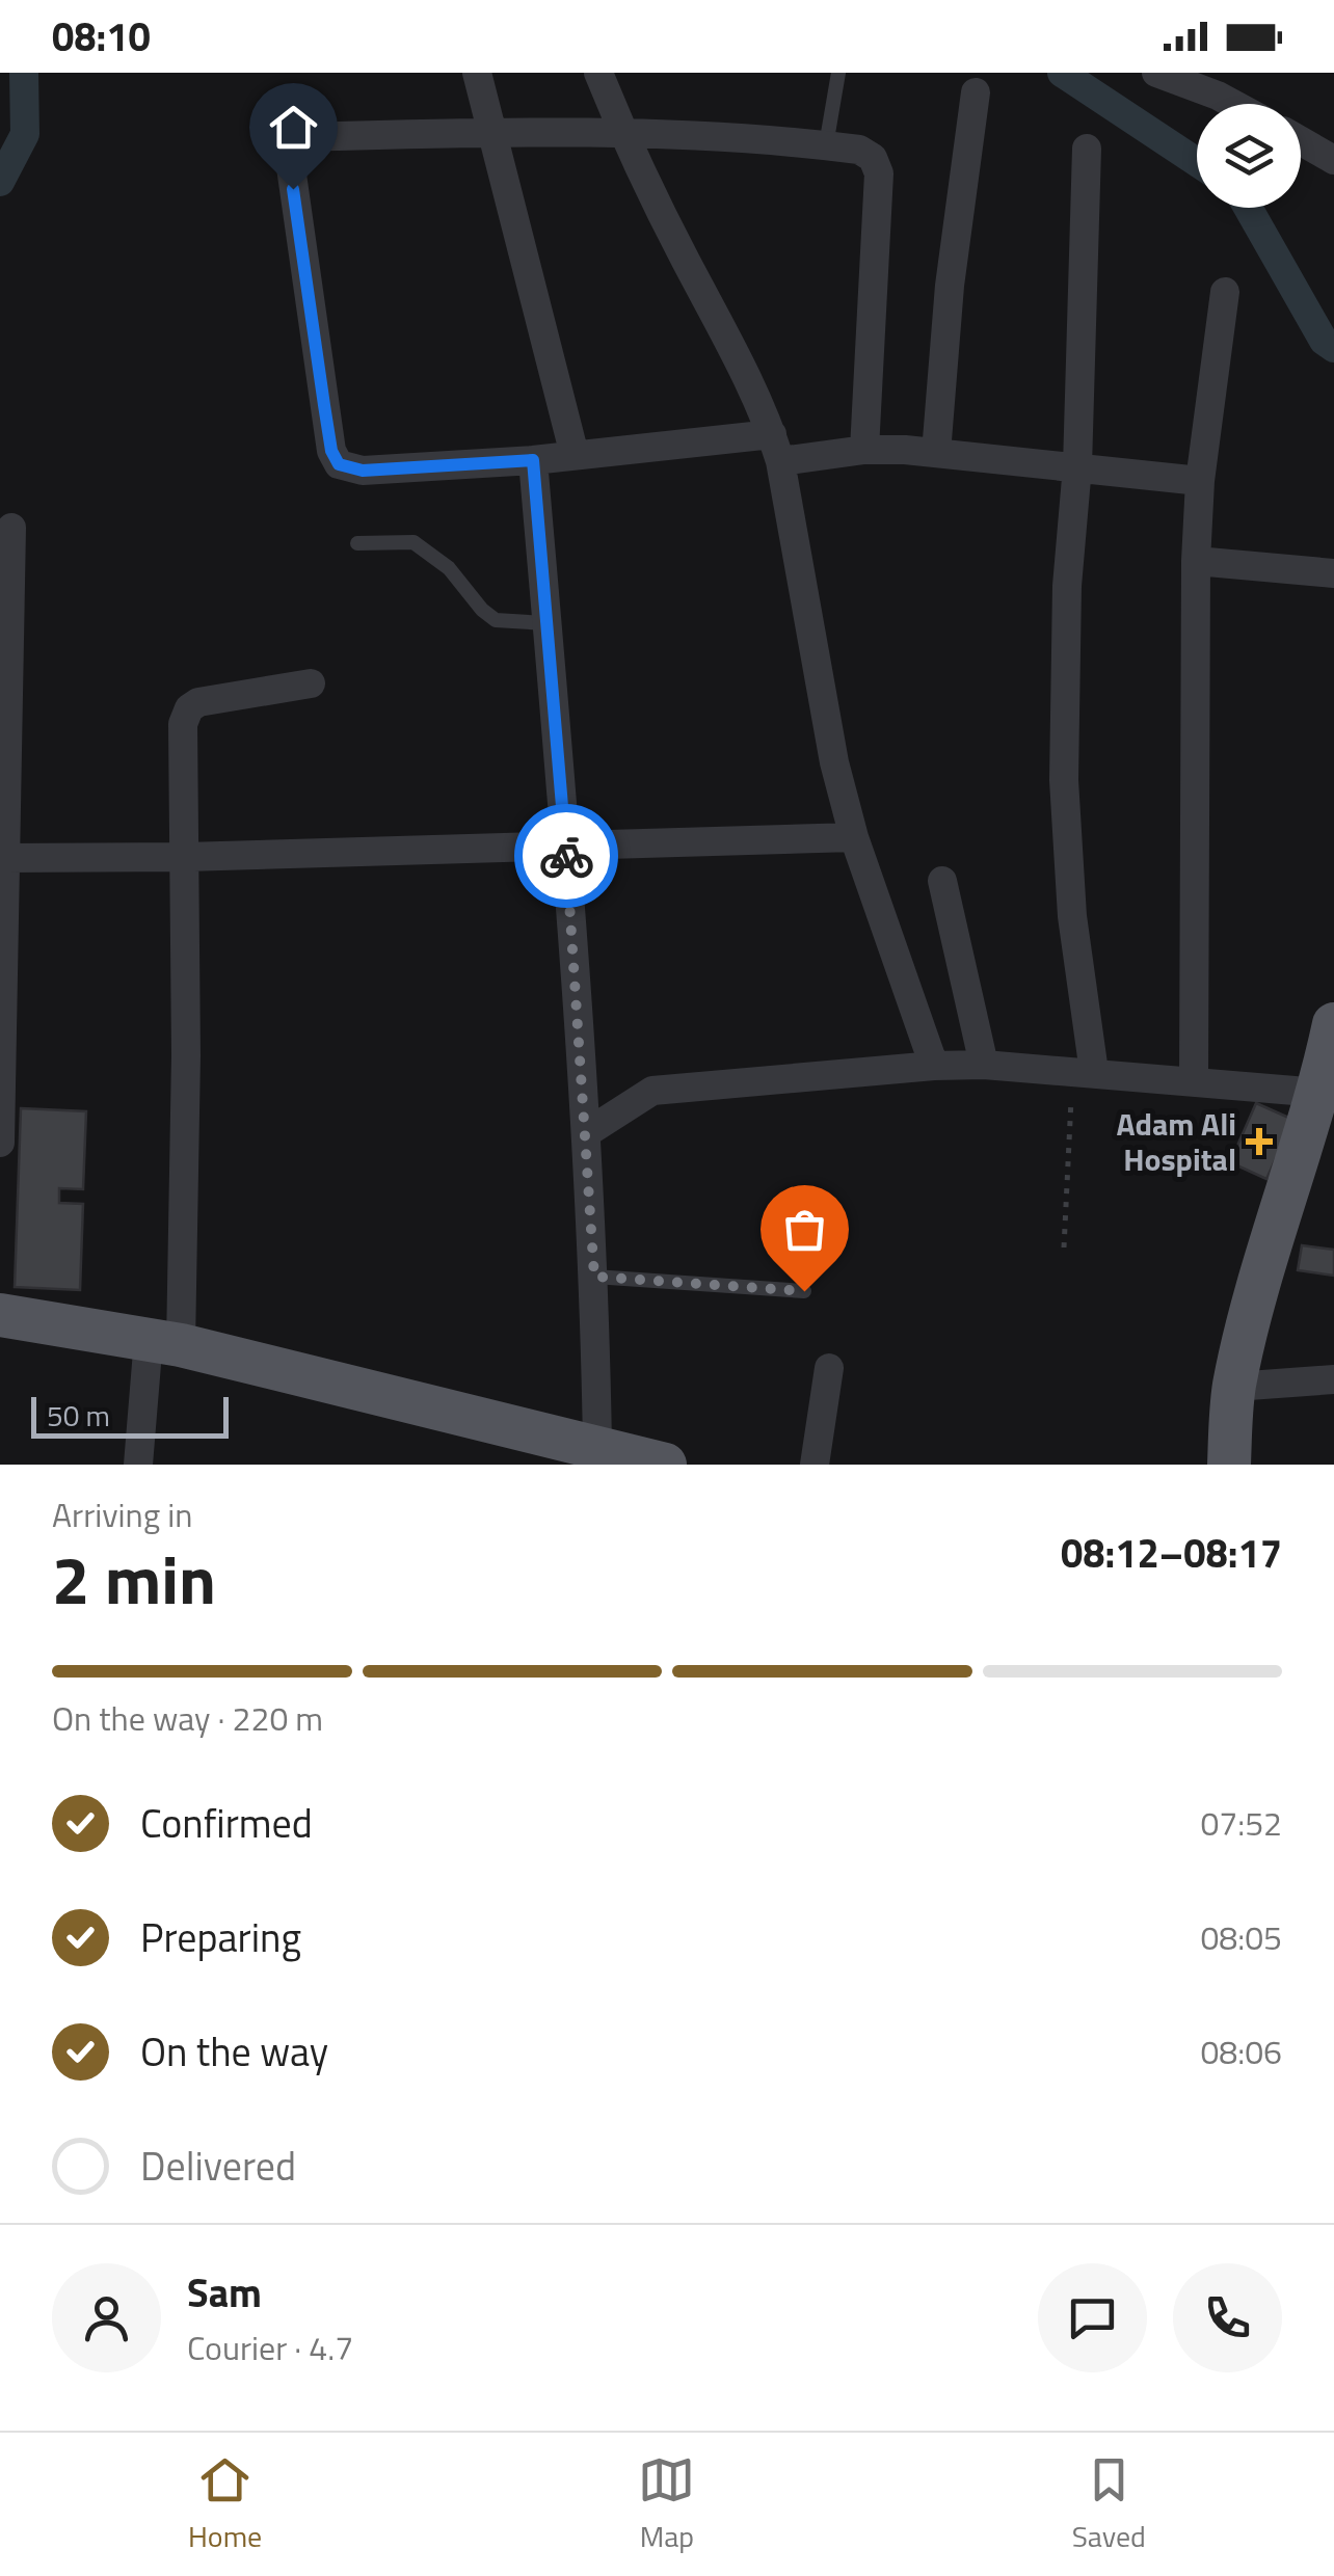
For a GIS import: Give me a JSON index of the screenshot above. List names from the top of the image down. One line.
{"places":{"health":["Adam Ali Hospital"]},"scale_bar":"50 m","page":{"status":"08:10","scale":"50 m","heading":["2 min","Arriving in","08:12–08:17"],"panel":["Sam","Courier · 4.7"],"bar":"On the way · 220 m","list":[["Confirmed","07:52"],["Preparing","08:05"],["On the way","08:06"],"Delivered"],"tabs":["Home","Map","Saved"]}}
